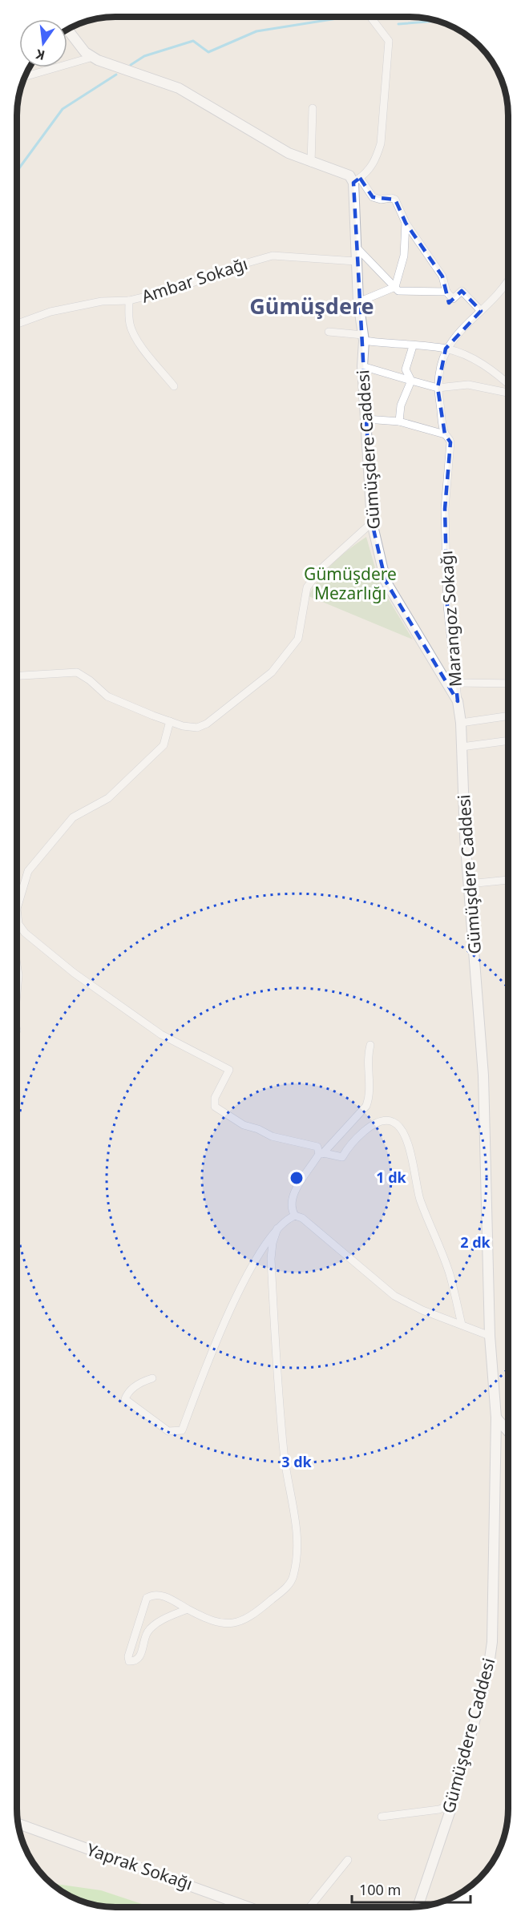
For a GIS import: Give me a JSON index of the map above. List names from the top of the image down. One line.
{"streets":{"street":["Ambar Sokağı","Gümüşdere Caddesi","Marangoz Sokağı","Yaprak Sokağı"]},"crossings":[["Ambar Sokağı","Gümüşdere Caddesi"],["Gümüşdere Caddesi","Marangoz Sokağı"]],"districts":["Gümüşdere"],"parks":["Gümüşdere Mezarlığı"],"scale_bar":"100 m","north":"bottom","rings":["1 dk","2 dk","3 dk"]}
